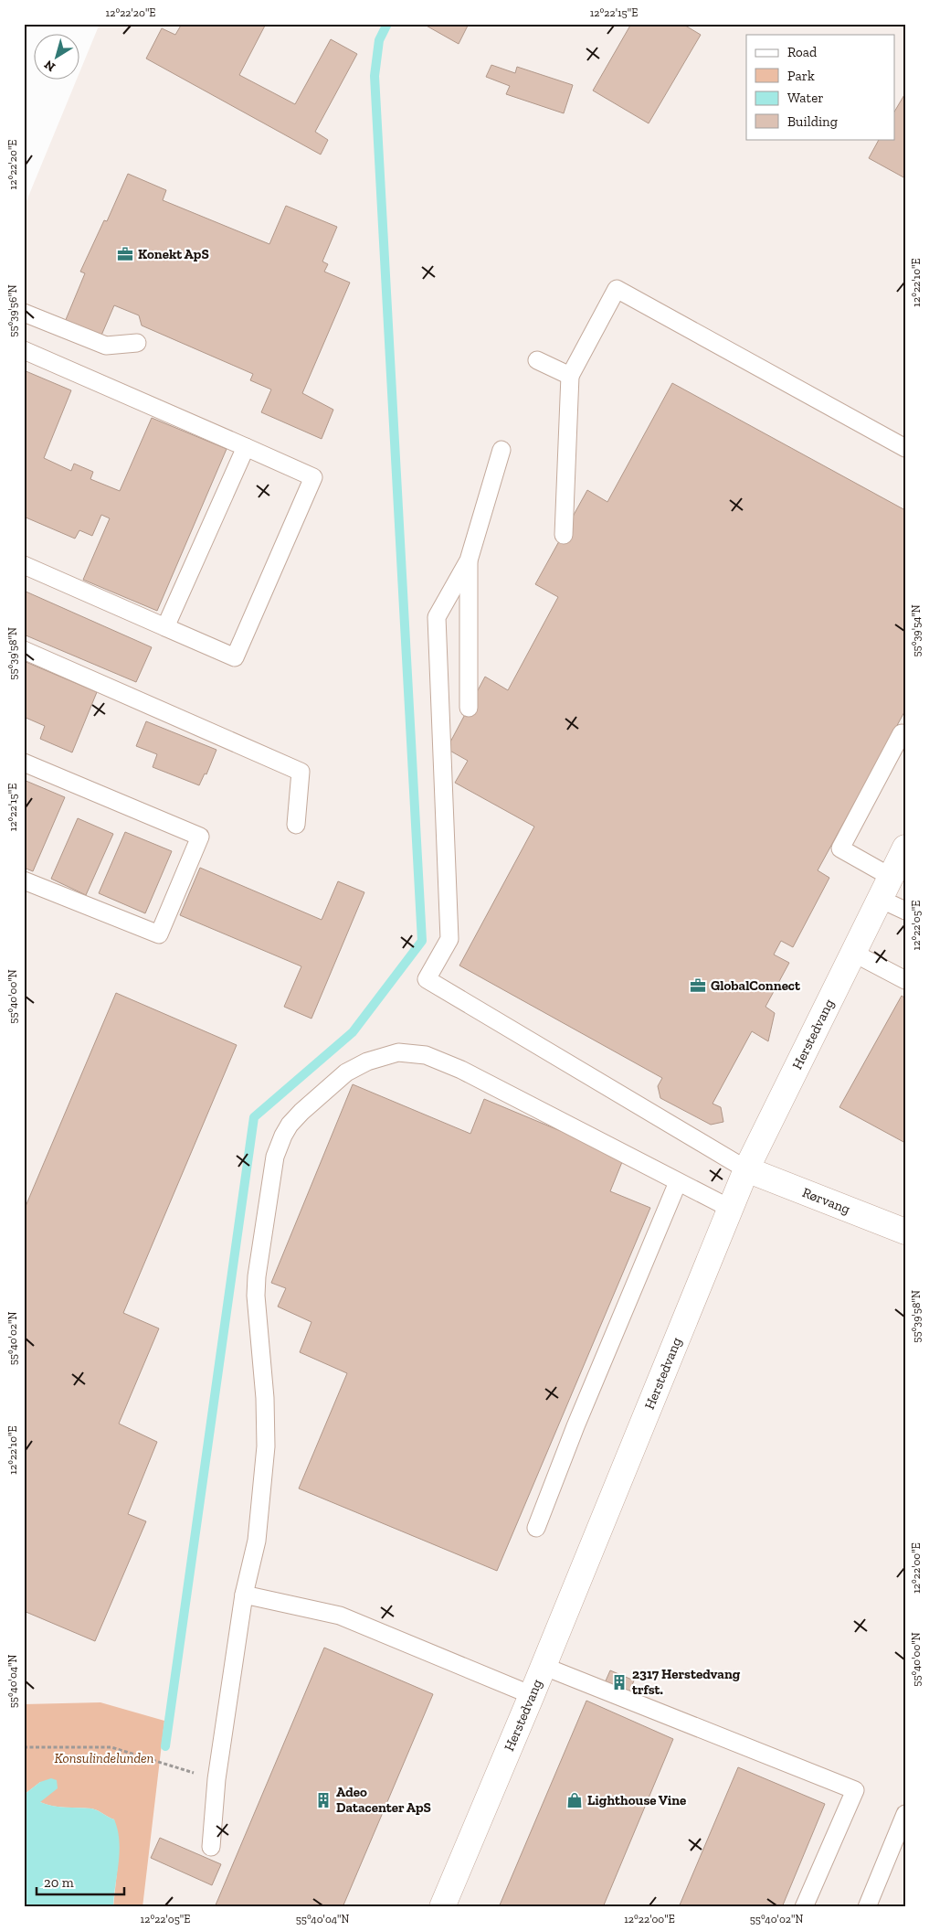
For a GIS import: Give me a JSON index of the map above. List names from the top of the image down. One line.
{"streets":{"street":["Herstedvang","Rørvang"]},"crossings":[["Herstedvang","Rørvang"]],"parks":["Konsulindelunden"],"places":{"office":["Konekt ApS","GlobalConnect"],"building":["2317 Herstedvang trfst.","Adeo Datacenter ApS"],"shop":["Lighthouse Vine"]},"legend":["Road","Park","Water","Building"],"scale_bar":"20 m","north":"bottom left","coordinates":["12°22'20\"E","12°22'15\"E","12°22'10\"E","55°39'56\"N","55°39'54\"N","55°39'58\"N","12°22'05\"E","55°40'00\"N","55°40'02\"N","12°22'00\"E","55°40'04\"N"]}
